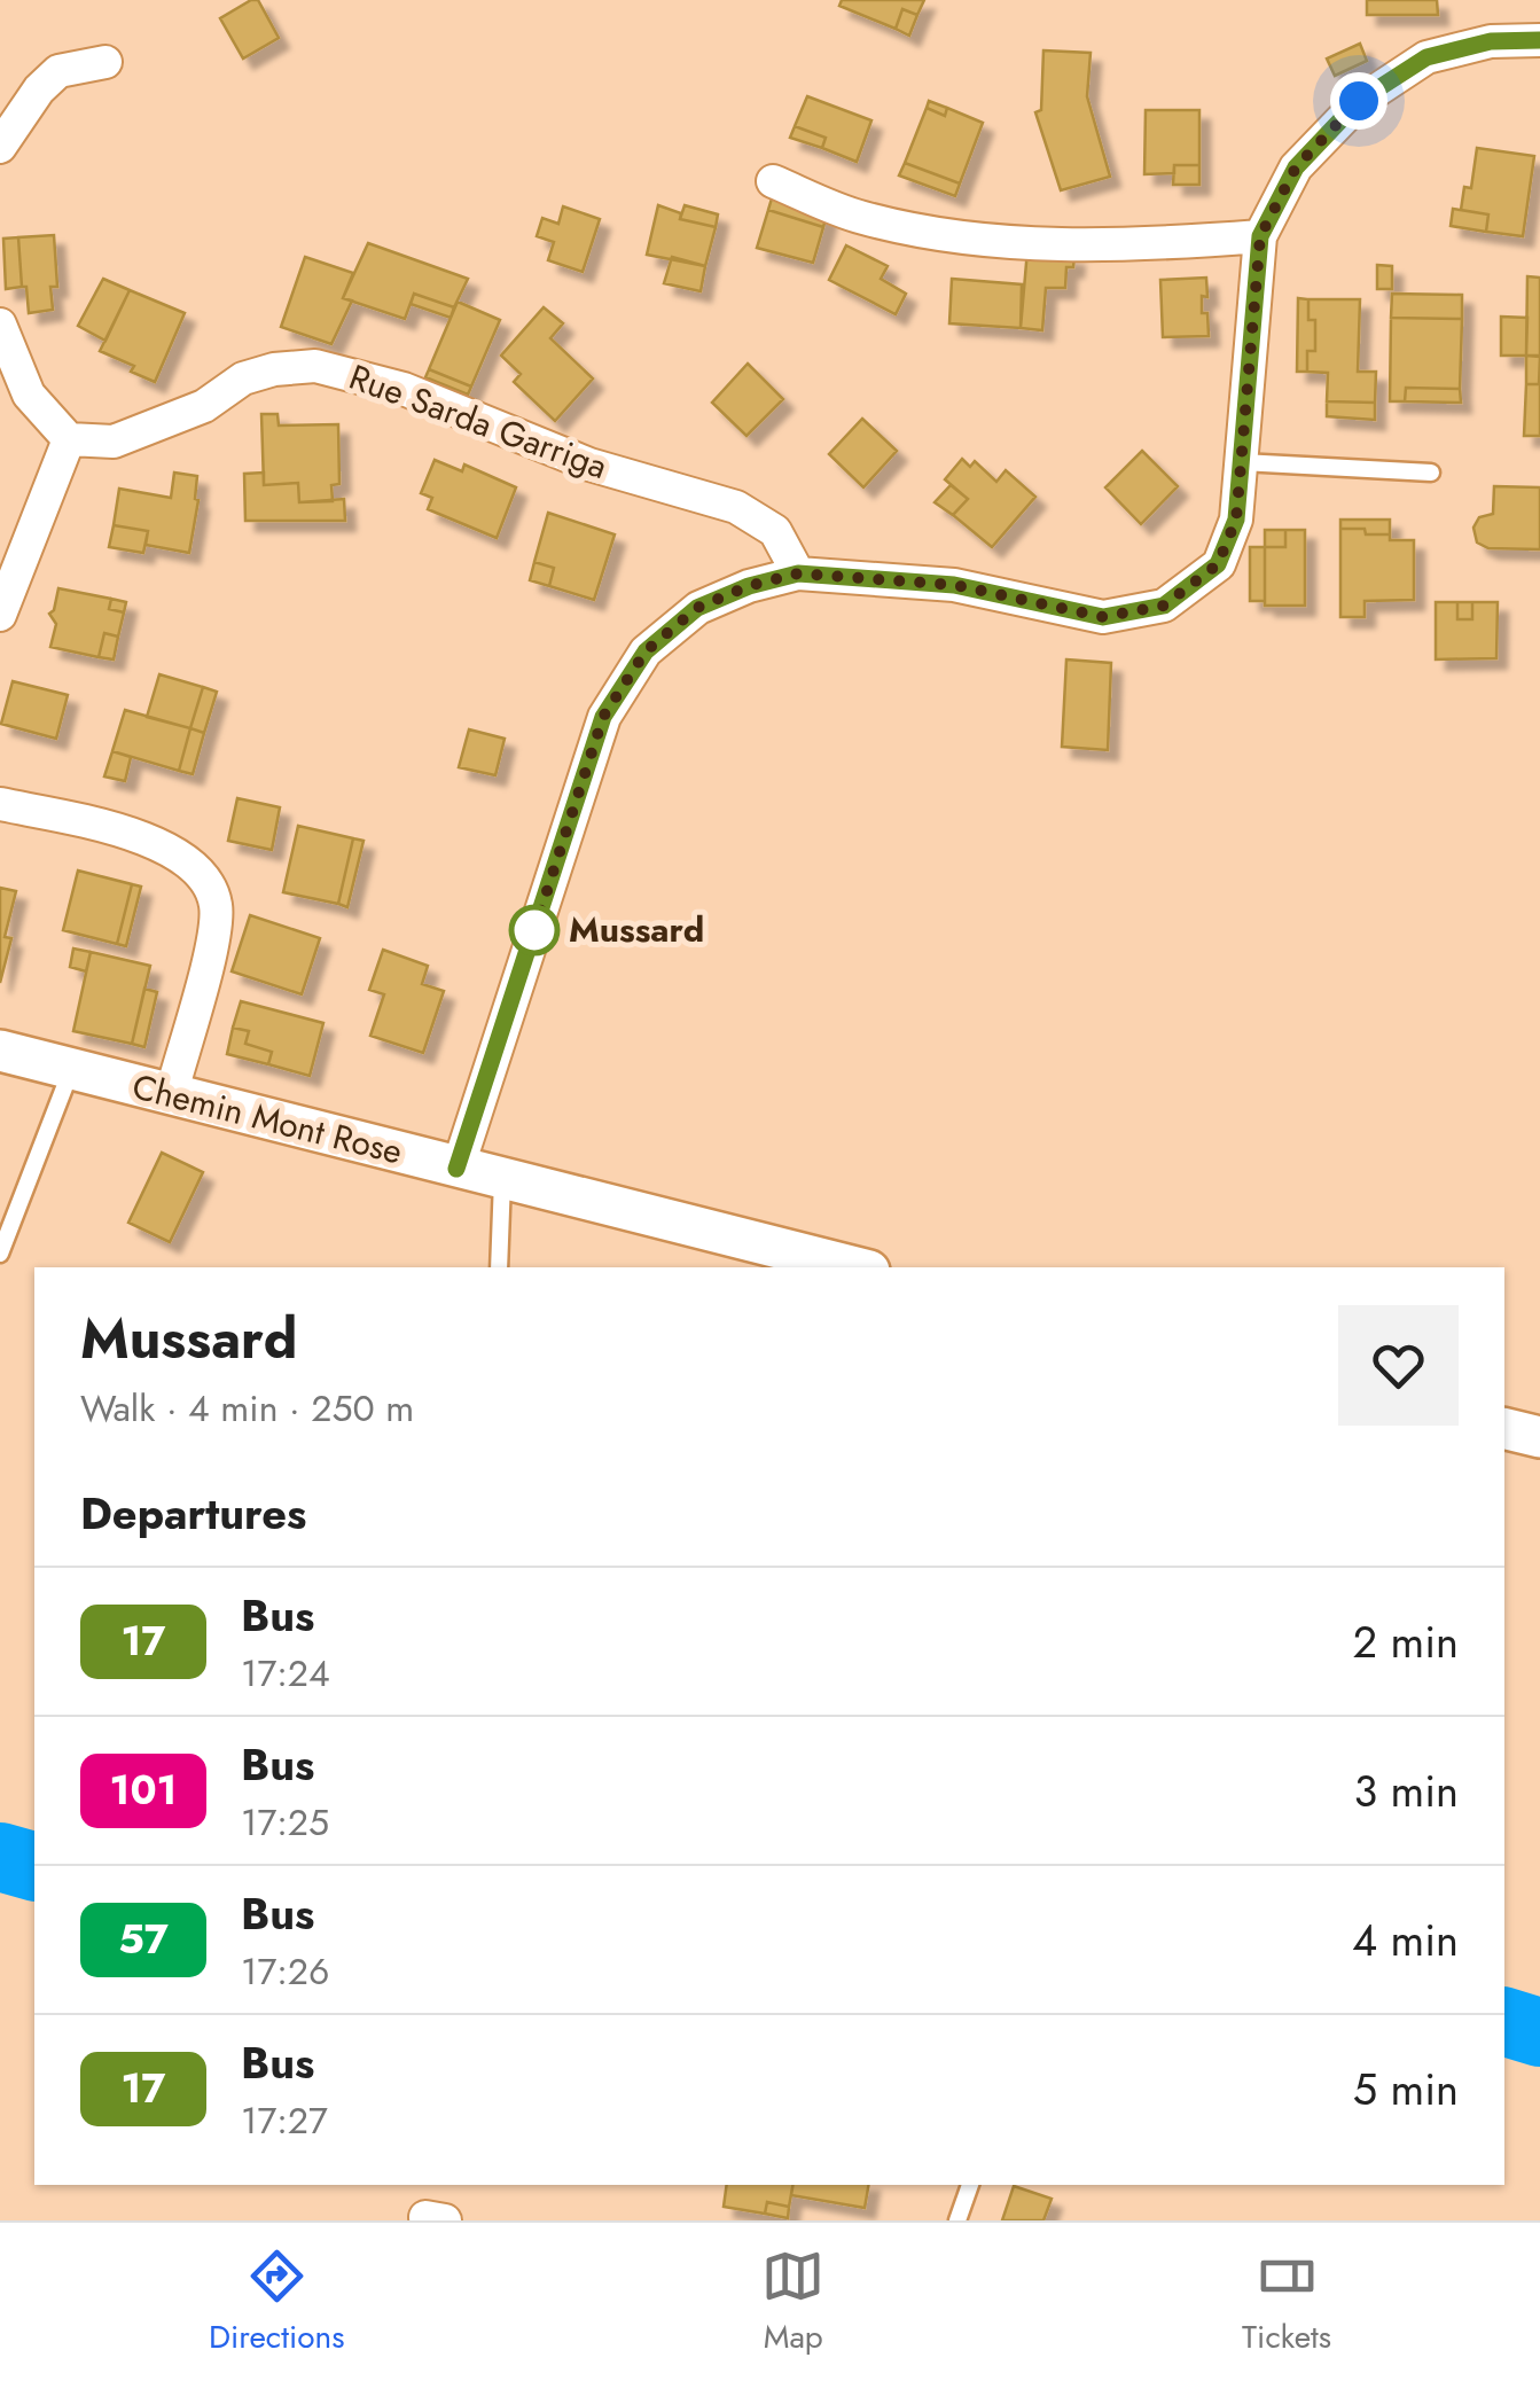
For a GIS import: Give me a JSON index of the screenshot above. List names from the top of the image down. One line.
{"streets":{"street":["Rue Sarda Garriga","Chemin Mont Rose"]},"places":["Mussard"],"lines":["bus line 17"],"page":{"heading":[["Mussard","Walk · 4 min · 250 m"],"Departures"],"list":[{"mark":"17","name":"Bus","note":"17:24","value":"2 min"},{"mark":"101","name":"Bus","note":"17:25","value":"3 min"},{"mark":"57","name":"Bus","note":"17:26","value":"4 min"},{"mark":"17","name":"Bus","note":"17:27","value":"5 min"}],"tabs":["Directions","Map","Tickets"]}}
